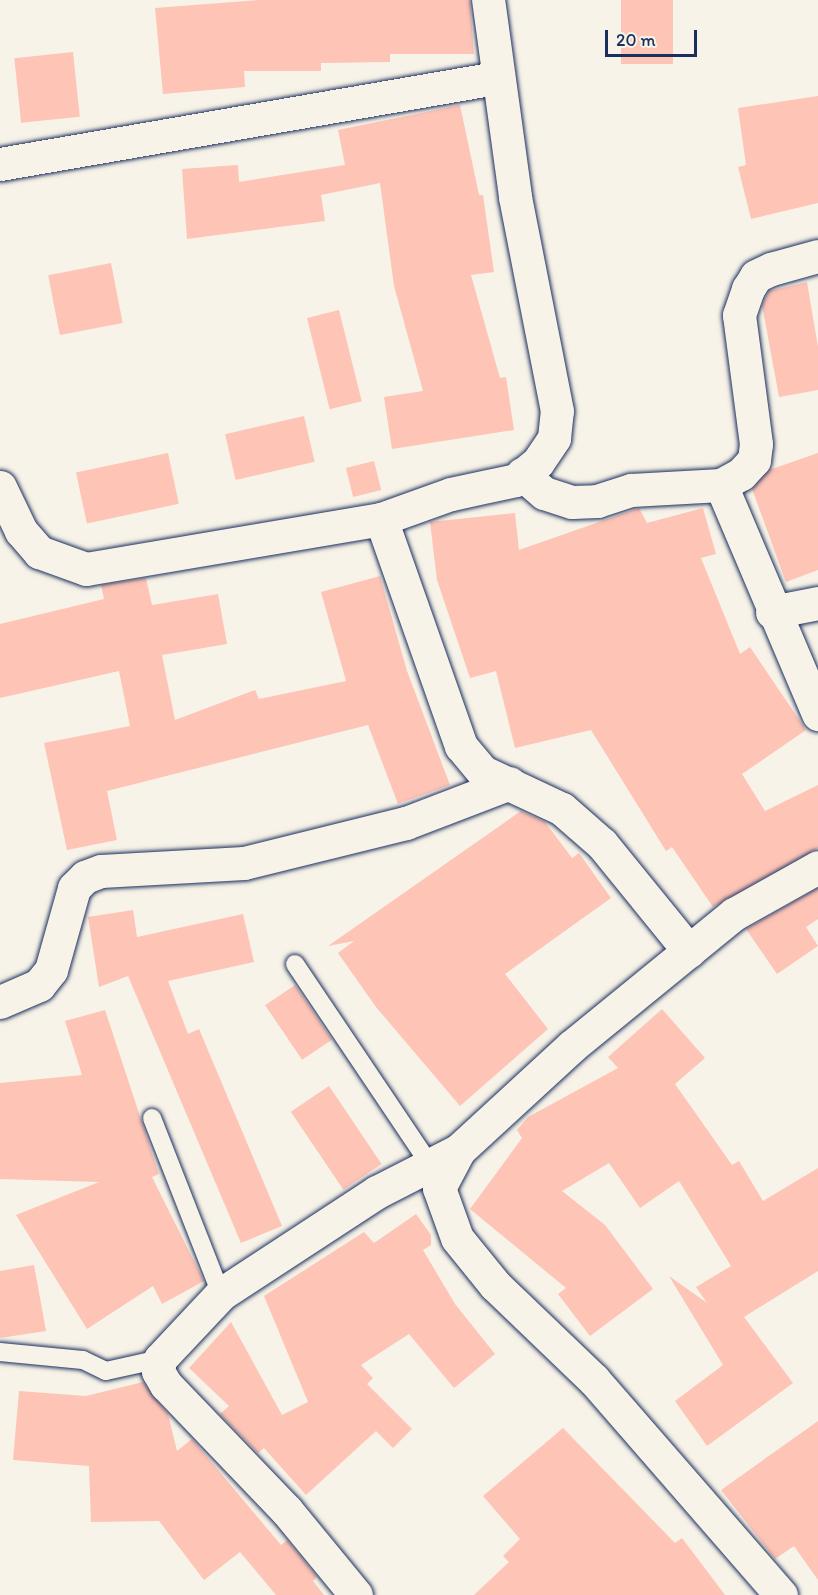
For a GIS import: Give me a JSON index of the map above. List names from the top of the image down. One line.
{"scale_bar":"20 m"}
